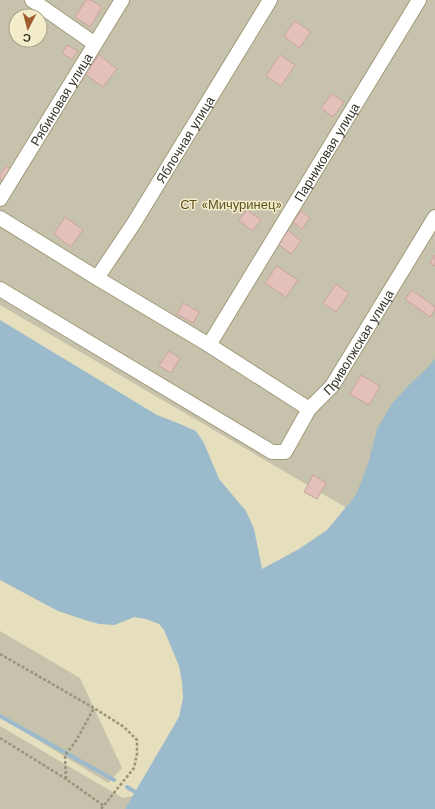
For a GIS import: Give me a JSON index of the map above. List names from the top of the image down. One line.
{"streets":{"street":["Рябиновая улица","Яблочная улица","Парниковая улица","Приволжская улица"]},"parks":["СТ «Мичуринец»"],"north":"bottom"}
